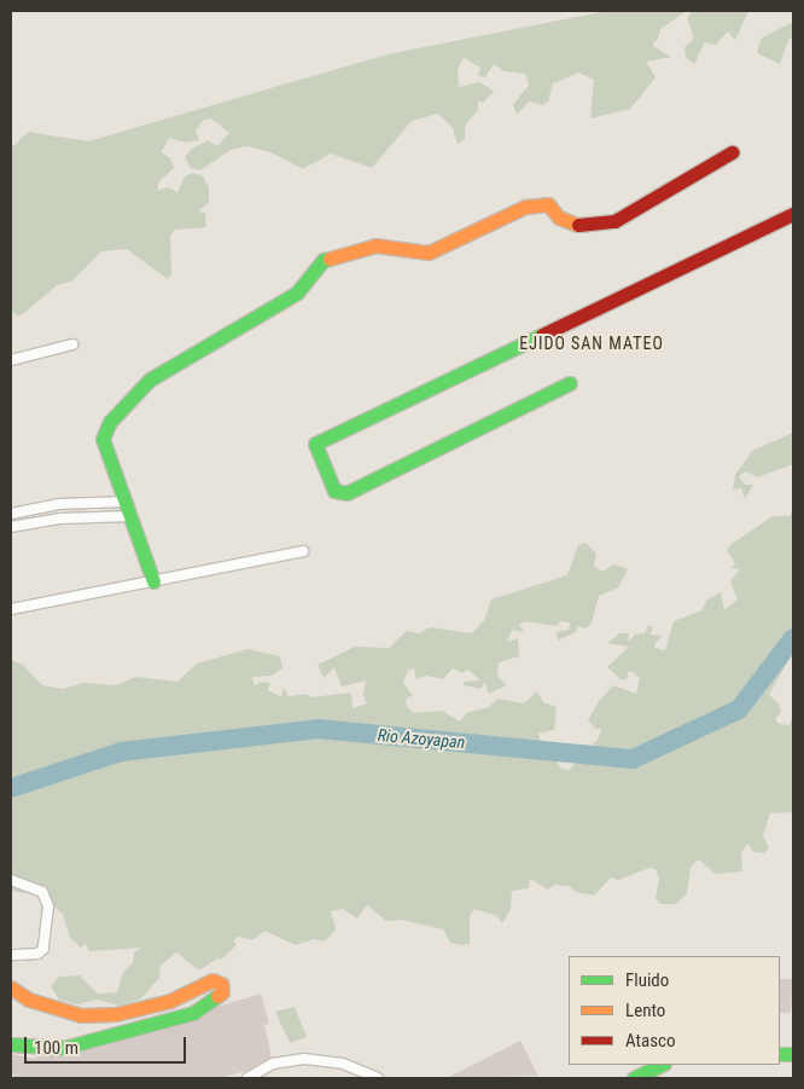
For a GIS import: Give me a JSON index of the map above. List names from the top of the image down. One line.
{"districts":["EJIDO SAN MATEO"],"water":["Rio Azoyapan"],"legend":["Fluido","Lento","Atasco"],"scale_bar":"100 m"}
